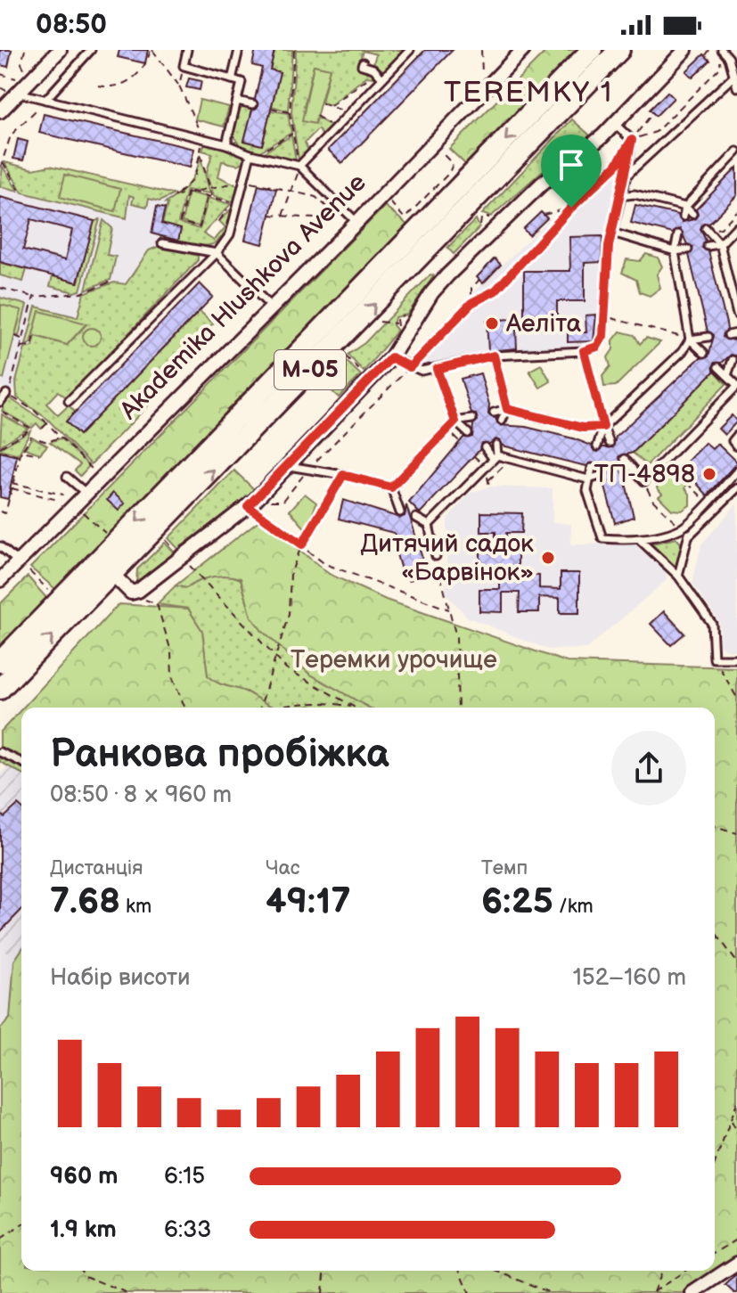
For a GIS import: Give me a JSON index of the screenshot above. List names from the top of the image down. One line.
{"streets":{"highway":["М-05"],"street":["Akademika Hlushkova Avenue"]},"districts":["TEREMKY 1"],"parks":["Теремки урочище"],"places":["Аеліта","ТП-4898","Дитячий садок «Барвінок»"],"page":{"status":"08:50","heading":["Ранкова пробіжка","08:50 · 8 × 960 m"],"stats":[["Дистанція","7.68 km"],["Час","49:17"],["Темп","6:25 /km"]],"chart":["Набір висоти","152–160 m"],"list":[{"name":"960 m","note":"6:15"},{"name":"1.9 km","note":"6:33"}]}}
